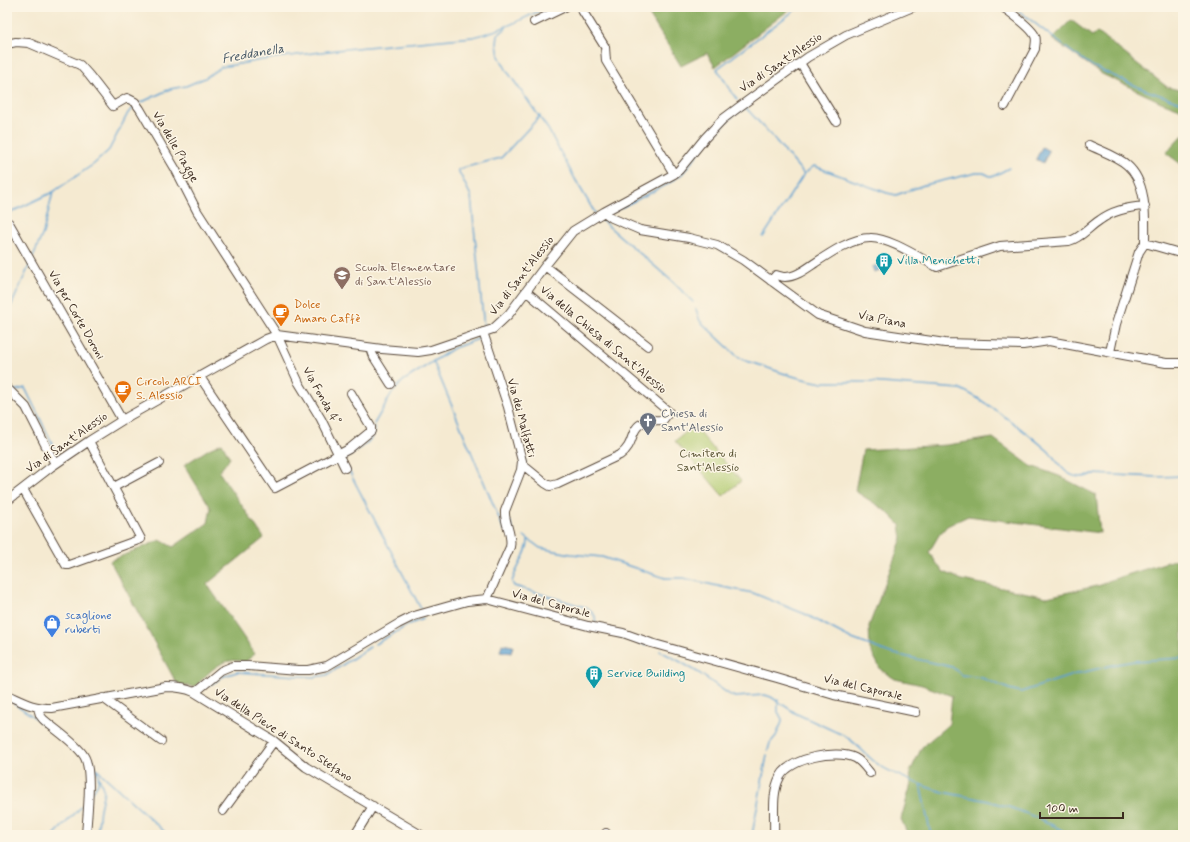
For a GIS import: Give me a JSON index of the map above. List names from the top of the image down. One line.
{"streets":{"street":["Via di Sant'Alessio","Via delle Piagge","Via per Corte Doroni","Via Piana","Via della Chiesa di Sant'Alessio","Via Fonda 4°","Via dei Malfatti","Via del Caporale","Via della Pieve di Santo Stefano"]},"crossings":[["Via di Sant'Alessio","Via delle Piagge"],["Via di Sant'Alessio","Via per Corte Doroni"],["Via di Sant'Alessio","Via Piana"],["Via di Sant'Alessio","Via della Chiesa di Sant'Alessio"],["Via di Sant'Alessio","Via Fonda 4°"],["Via di Sant'Alessio","Via dei Malfatti"],["Via delle Piagge","Via Fonda 4°"],["Via della Chiesa di Sant'Alessio","Via dei Malfatti"],["Via dei Malfatti","Via del Caporale"],["Via del Caporale","Via della Pieve di Santo Stefano"]],"water":["Freddanella"],"parks":["Cimitero di Sant'Alessio"],"places":{"building":["Villa Menichetti","Service Building"],"school or university":["Scuola Elementare di Sant'Alessio"],"cafe":["Dolce Amaro Caffè","Circolo ARCI S. Alessio"],"church":["Chiesa di Sant'Alessio"],"shop":["scaglione ruberti"]},"scale_bar":"100 m"}
